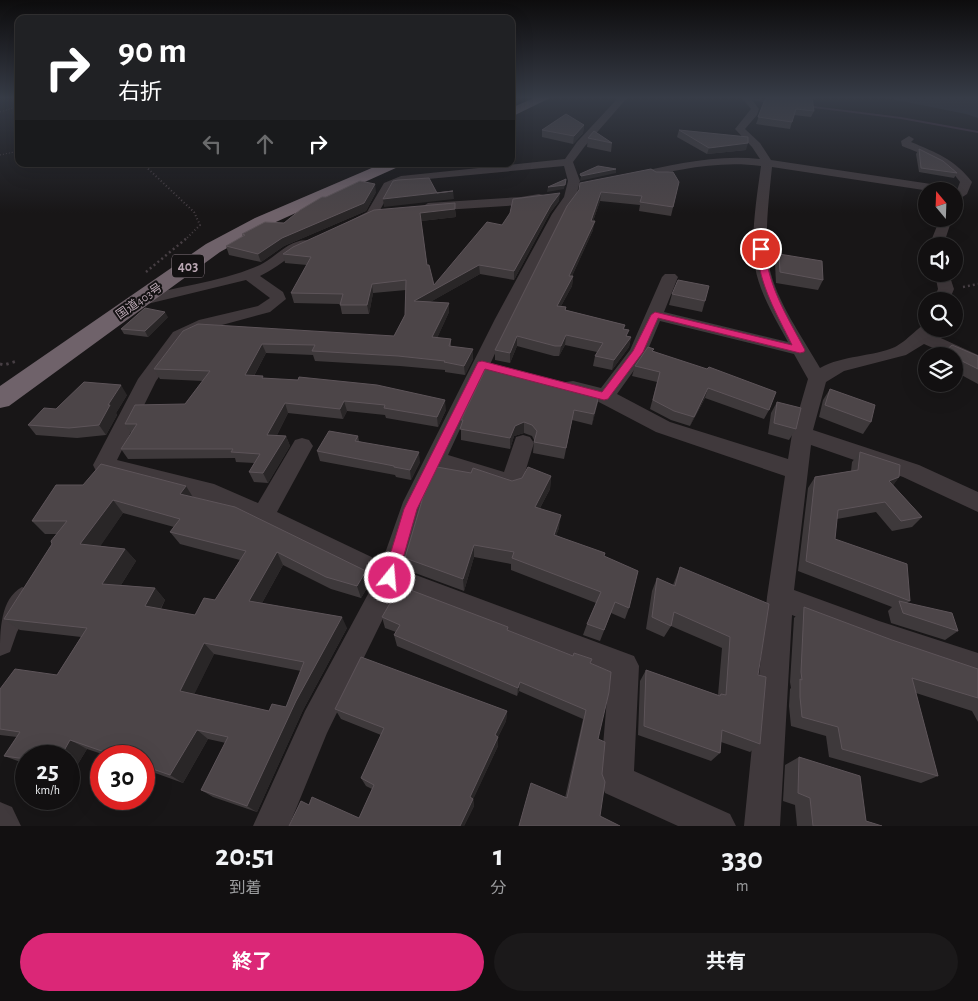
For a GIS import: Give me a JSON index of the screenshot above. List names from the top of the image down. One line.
{"streets":{"highway":["403","国道403号"]},"north":"top","page":{"turn":["90 m","右折"],"speed":"25 km/h","limit":"30","eta":["20:51","到着","1","分","330","m"],"buttons":["終了","共有"]}}
